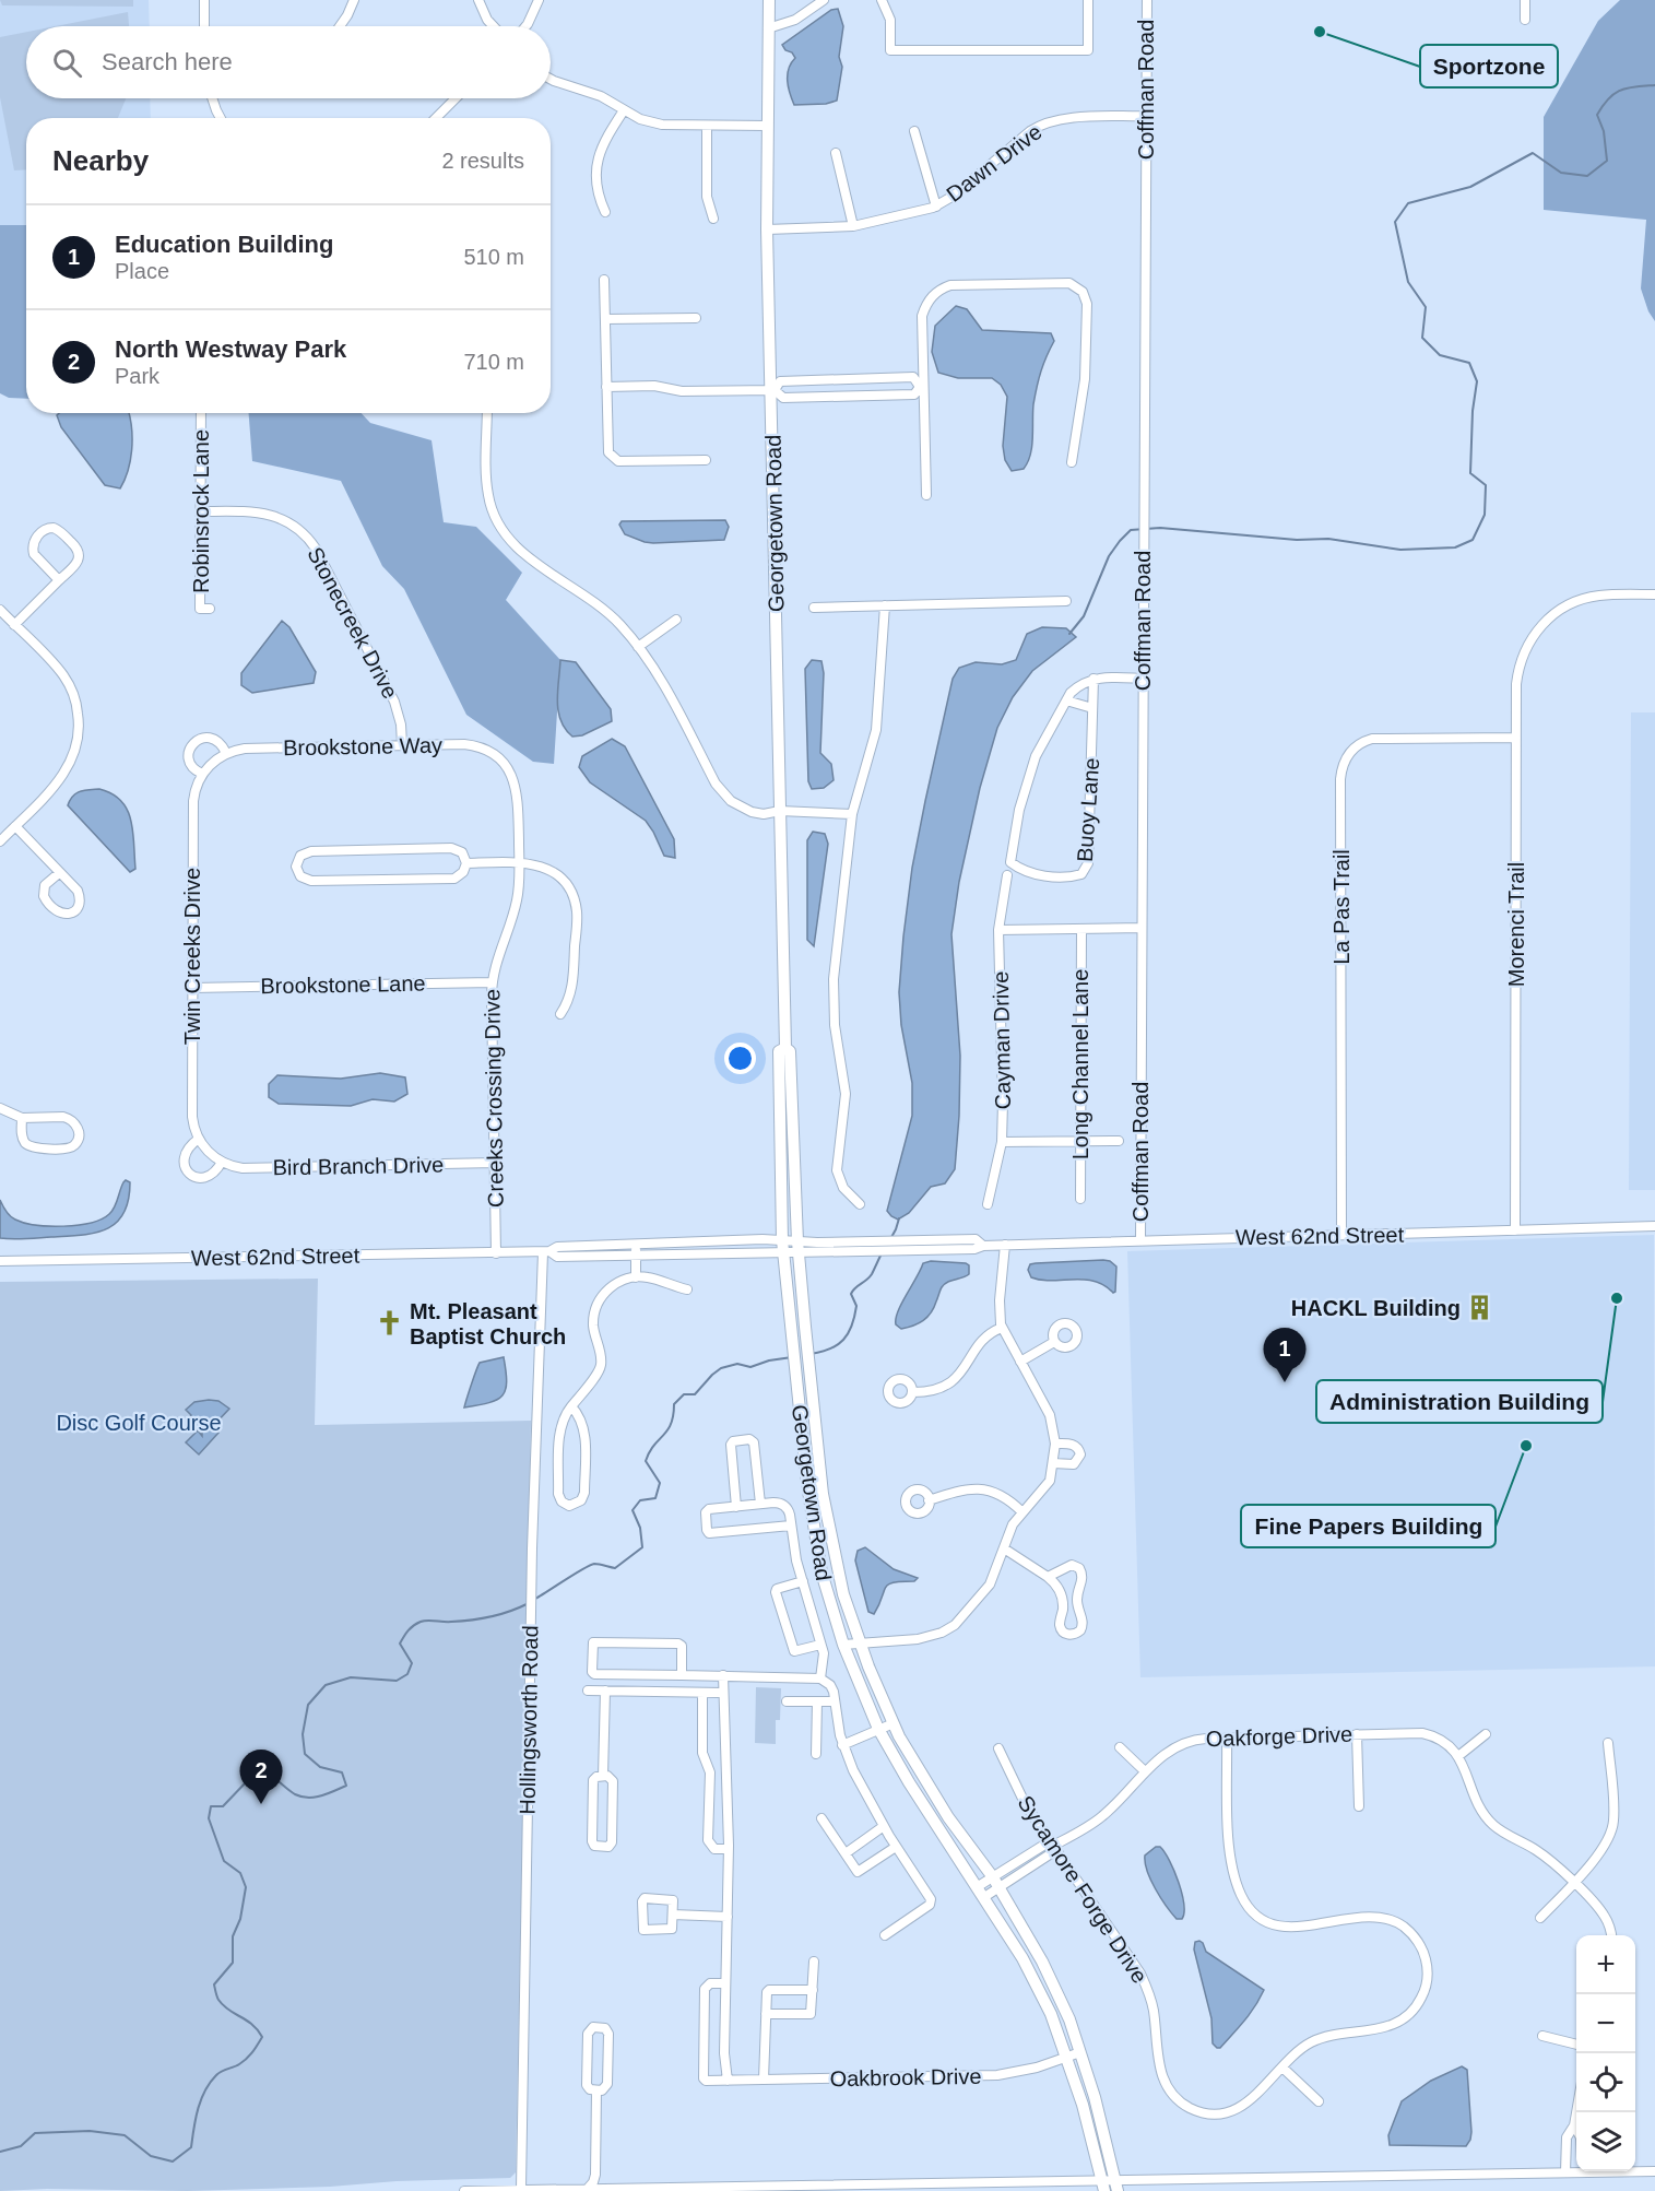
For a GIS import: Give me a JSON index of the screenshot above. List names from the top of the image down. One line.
{"streets":{"main road":["Georgetown Road"],"street":["Coffman Road","Dawn Drive","Robinsrock Lane","Stonecreek Drive","Brookstone Way","Buoy Lane","La Pas Trail","Morenci Trail","Twin Creeks Drive","Brookstone Lane","Cayman Drive","Long Channel Lane","Creeks Crossing Drive","Bird Branch Drive","West 62nd Street","Hollingsworth Road","Oakforge Drive","Sycamore Forge Drive","Oakbrook Drive"]},"crossings":[["Coffman Road","Dawn Drive"],["Coffman Road","West 62nd Street"],["Dawn Drive","Georgetown Road"],["Robinsrock Lane","Stonecreek Drive"],["Georgetown Road","West 62nd Street"],["Georgetown Road","Oakforge Drive"],["Georgetown Road","Oakbrook Drive"],["Stonecreek Drive","Brookstone Way"],["Brookstone Way","Twin Creeks Drive"],["Brookstone Way","Creeks Crossing Drive"],["La Pas Trail","Morenci Trail"],["La Pas Trail","West 62nd Street"],["Morenci Trail","West 62nd Street"],["Twin Creeks Drive","Brookstone Lane"],["Twin Creeks Drive","Bird Branch Drive"],["Brookstone Lane","Creeks Crossing Drive"],["Creeks Crossing Drive","Bird Branch Drive"],["Creeks Crossing Drive","West 62nd Street"],["West 62nd Street","Hollingsworth Road"],["Oakforge Drive","Sycamore Forge Drive"]],"parks":["Disc Golf Course"],"places":{"other":["Sportzone","Administration Building","Fine Papers Building"],"building":["HACKL Building"],"church":["Mt. Pleasant Baptist Church"]},"page":{"search":"Search here","heading":["Nearby","2 results"],"list":[{"mark":"1","name":"Education Building","note":"Place","value":"510 m"},{"mark":"2","name":"North Westway Park","note":"Park","value":"710 m"}],"pins":["1","2"],"map_buttons":["+","−"]}}
